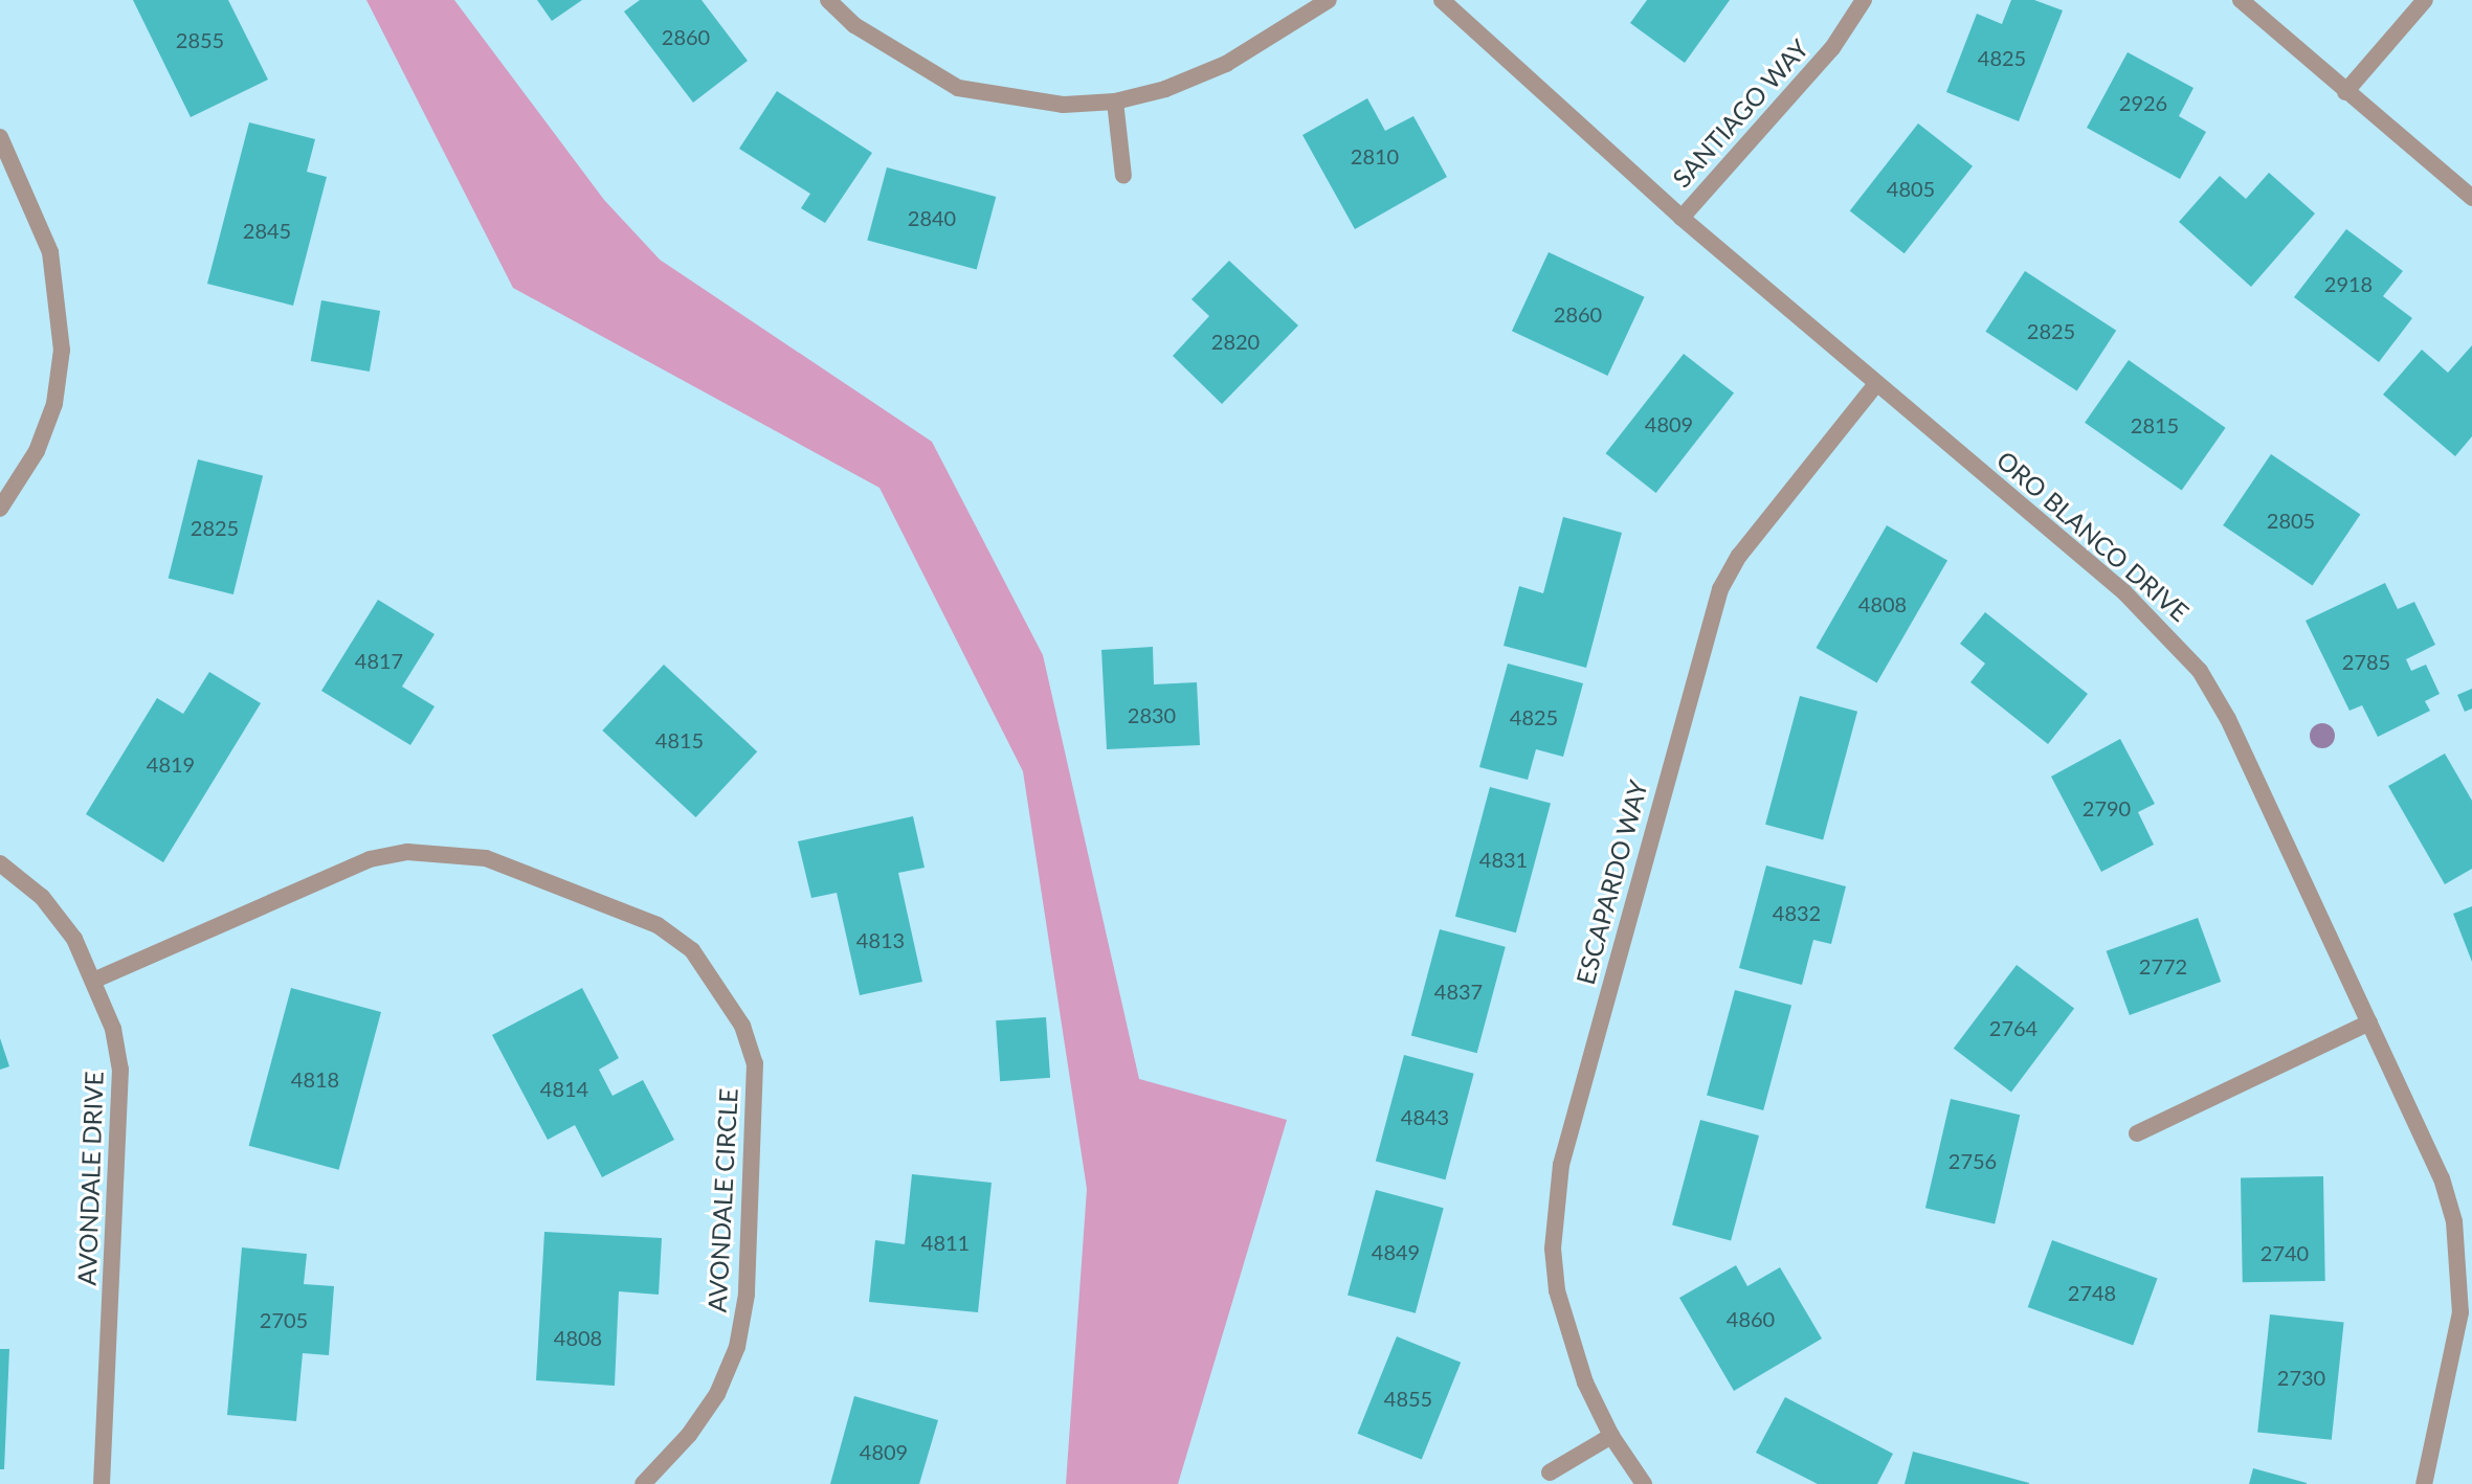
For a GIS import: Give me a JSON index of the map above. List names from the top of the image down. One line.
{"streets":{"street":["SANTIAGO WAY","ORO BLANCO DRIVE","ESCAPARDO WAY","AVONDALE DRIVE","AVONDALE CIRCLE"]},"crossings":[["SANTIAGO WAY","ORO BLANCO DRIVE"],["ORO BLANCO DRIVE","ESCAPARDO WAY"],["AVONDALE DRIVE","AVONDALE CIRCLE"]],"house_numbers":["2860","2855","4825","2926","2810","4805","2840","2845","2918","2860","2825","2820","4809","2815","2805","2825","4808","4817","2785","2830","4825","4815","4819","2790","4831","4832","4813","2772","4837","2764","4818","4814","4843","2756","4811","4849","2740","2748","4860","2705","4808","2730","4855","4809"]}
